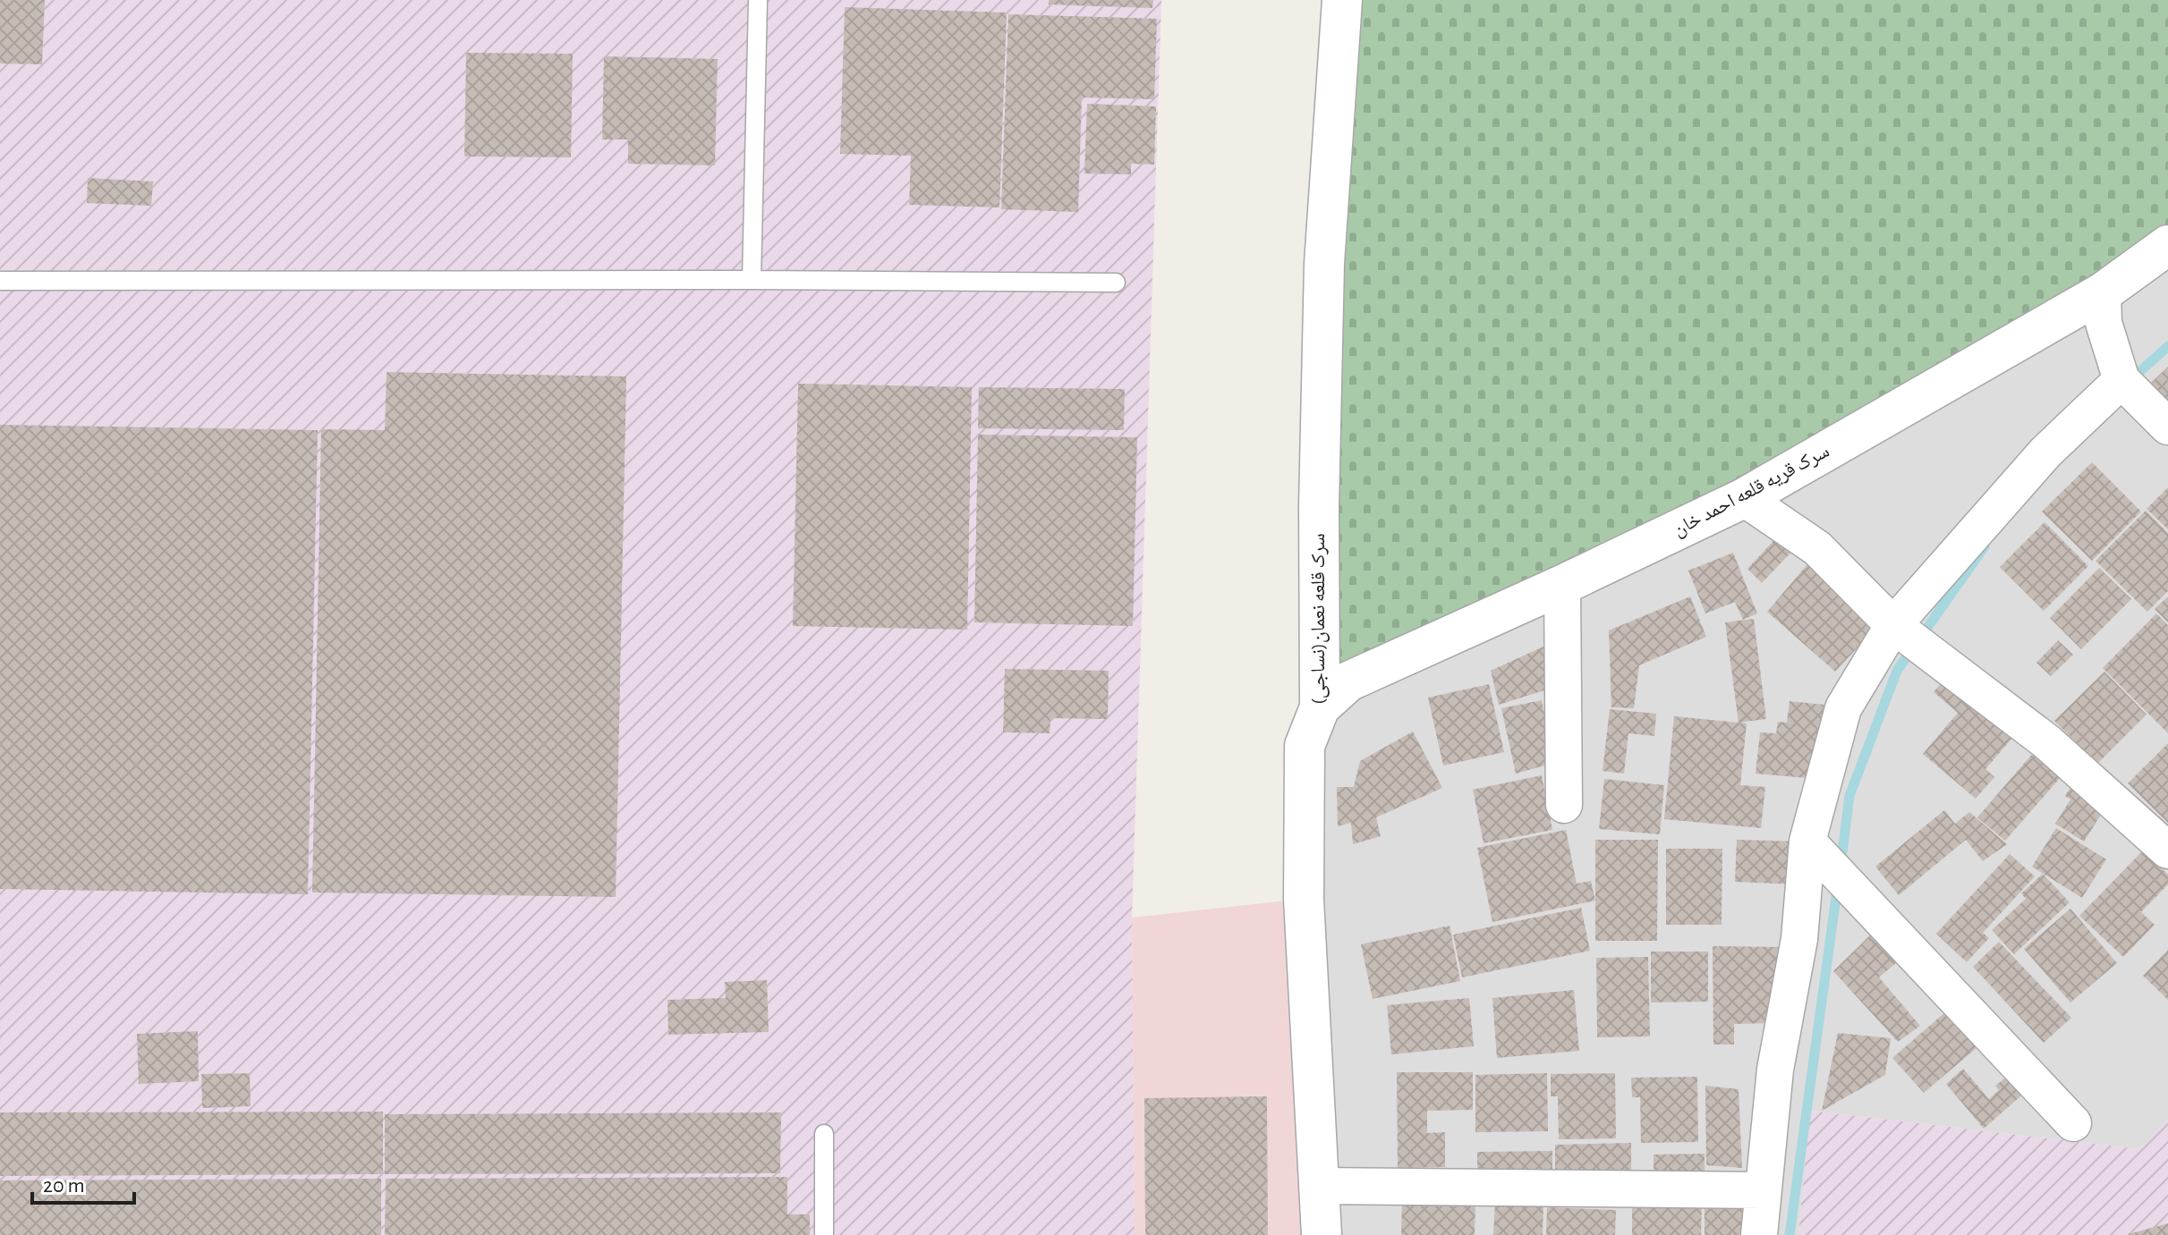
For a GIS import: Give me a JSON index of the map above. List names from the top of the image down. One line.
{"streets":{"street":["سرک قریه قلعه احمد خان","سرک قلعه نعمان(نساجی)"]},"crossings":[["سرک قریه قلعه احمد خان","سرک قلعه نعمان(نساجی)"]],"scale_bar":"20 m"}
